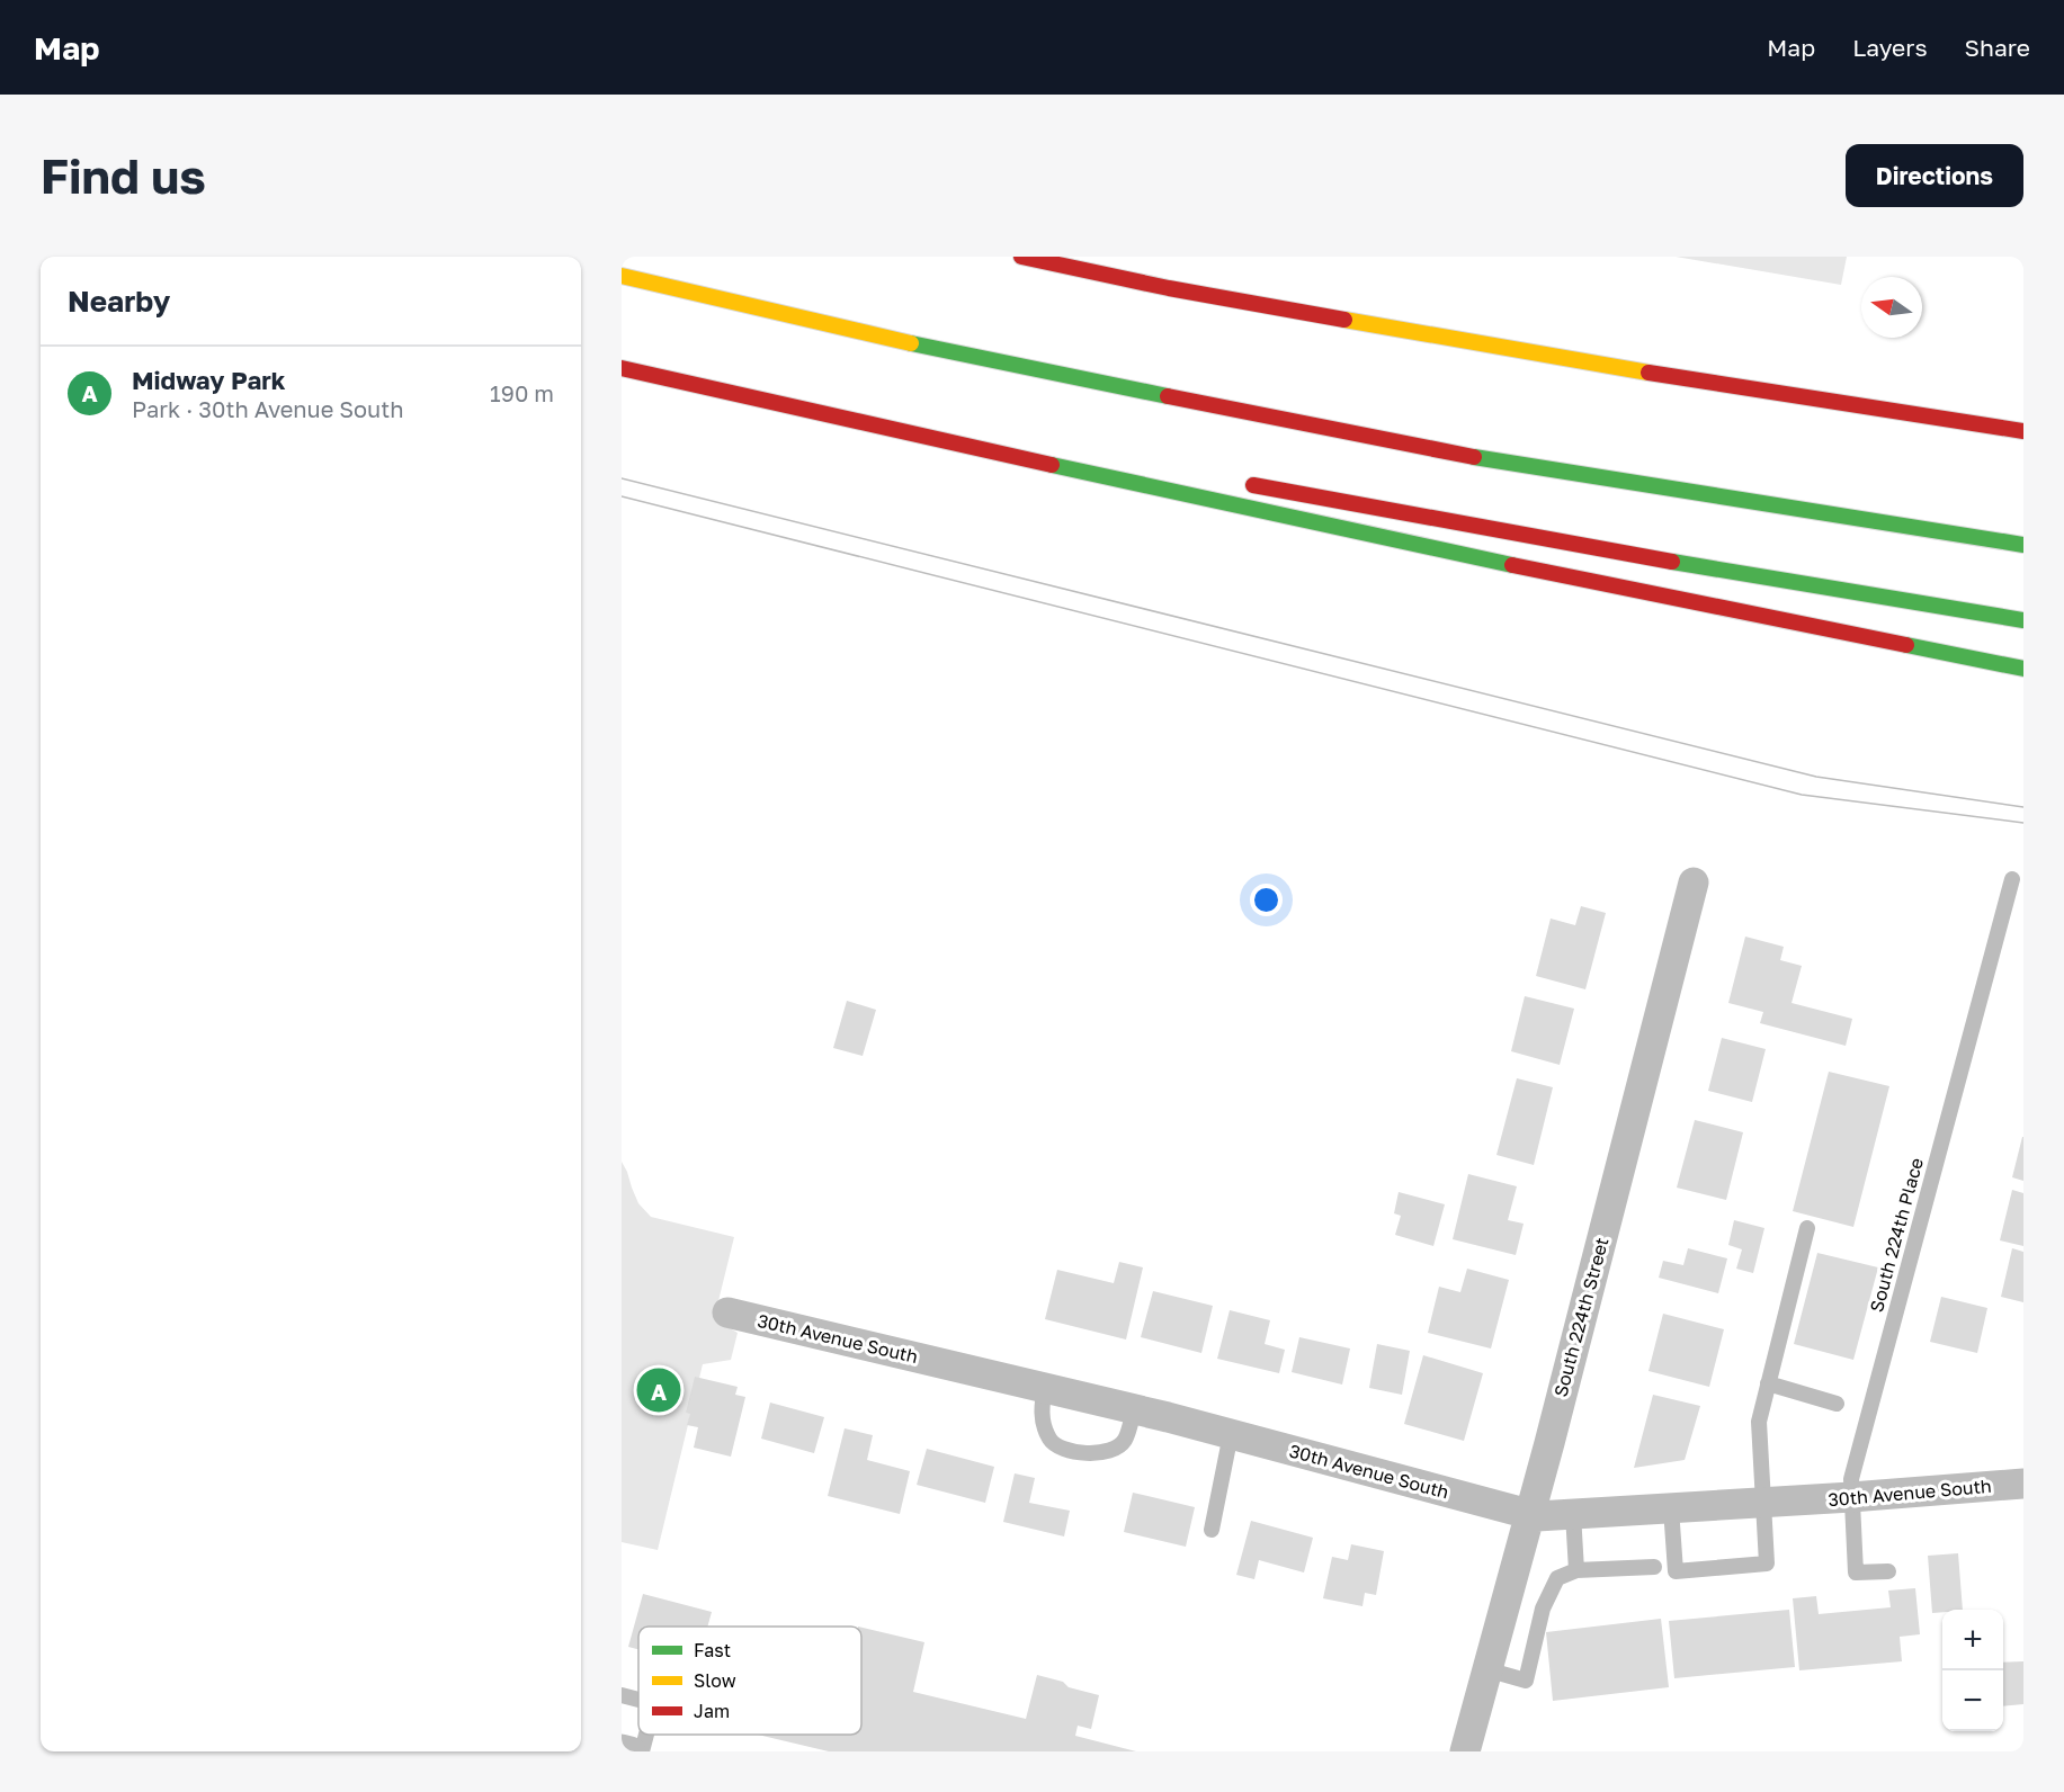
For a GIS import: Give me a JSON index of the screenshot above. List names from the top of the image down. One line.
{"streets":{"street":["South 224th Street","30th Avenue South"],"lane":["South 224th Place"]},"crossings":[["South 224th Place","30th Avenue South"],["South 224th Street","30th Avenue South"]],"legend":["Fast","Slow","Jam"],"north":"left","page":{"header":"Map","nav":["Map","Layers","Share"],"buttons":"Directions","title":"Find us","heading":"Nearby","list":[{"mark":"A","name":"Midway Park","note":"Park · 30th Avenue South","value":"190 m"}],"pins":"A","map_buttons":["+","−"]}}
